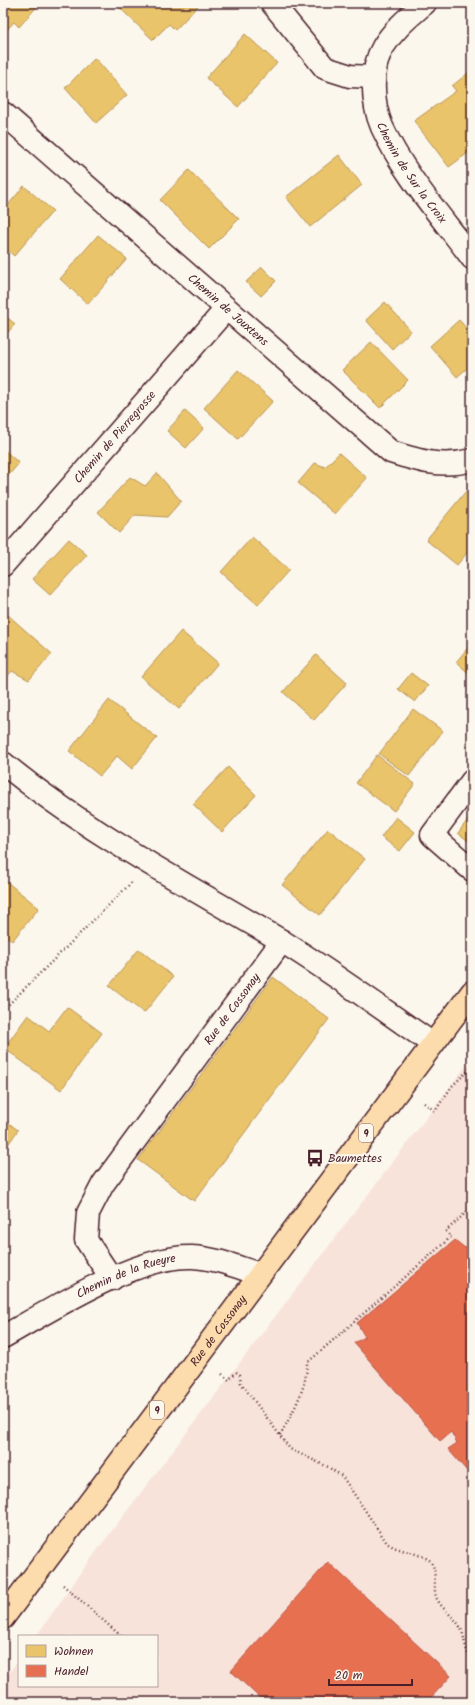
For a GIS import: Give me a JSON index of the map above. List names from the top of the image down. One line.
{"streets":{"main road":["Rue de Cossonay","9"],"street":["Chemin de Sur la Croix","Chemin de Jouxtens","Chemin de Pierregrosse","Chemin de la Rueyre"]},"crossings":[["Chemin de Jouxtens","Chemin de Pierregrosse"],["Rue de Cossonay","Chemin de la Rueyre"]],"places":{"bus stop":["Baumettes"]},"legend":["Wohnen","Handel"],"scale_bar":"20 m"}
